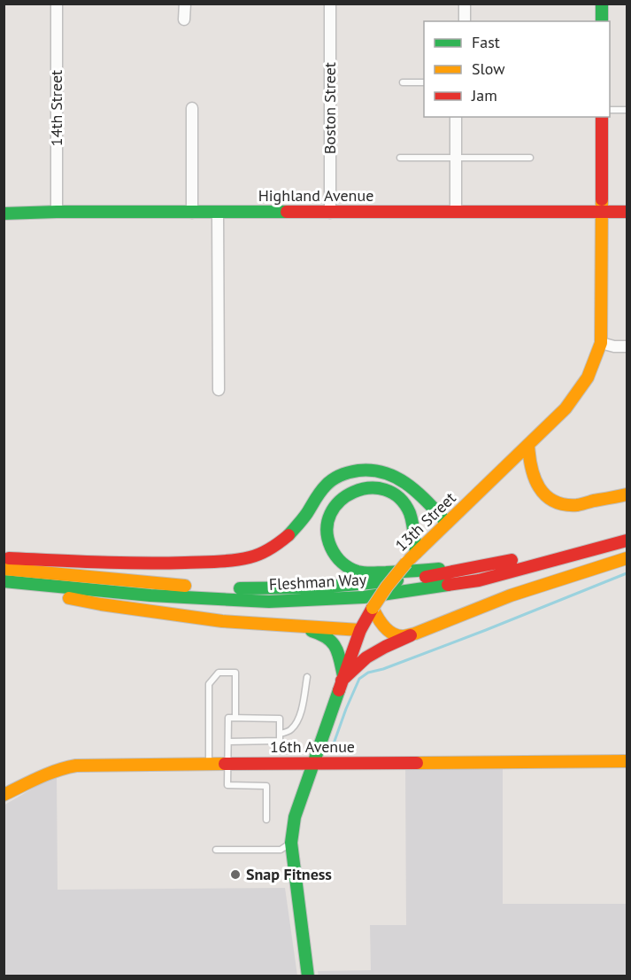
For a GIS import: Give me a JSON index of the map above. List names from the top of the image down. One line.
{"streets":{"main road":["Highland Avenue","13th Street","Fleshman Way","16th Avenue"],"street":["14th Street","Boston Street"]},"crossings":[["14th Street","Highland Avenue"],["Boston Street","Highland Avenue"],["Highland Avenue","13th Street"],["13th Street","16th Avenue"]],"places":["Snap Fitness"],"legend":["Fast","Slow","Jam"]}
